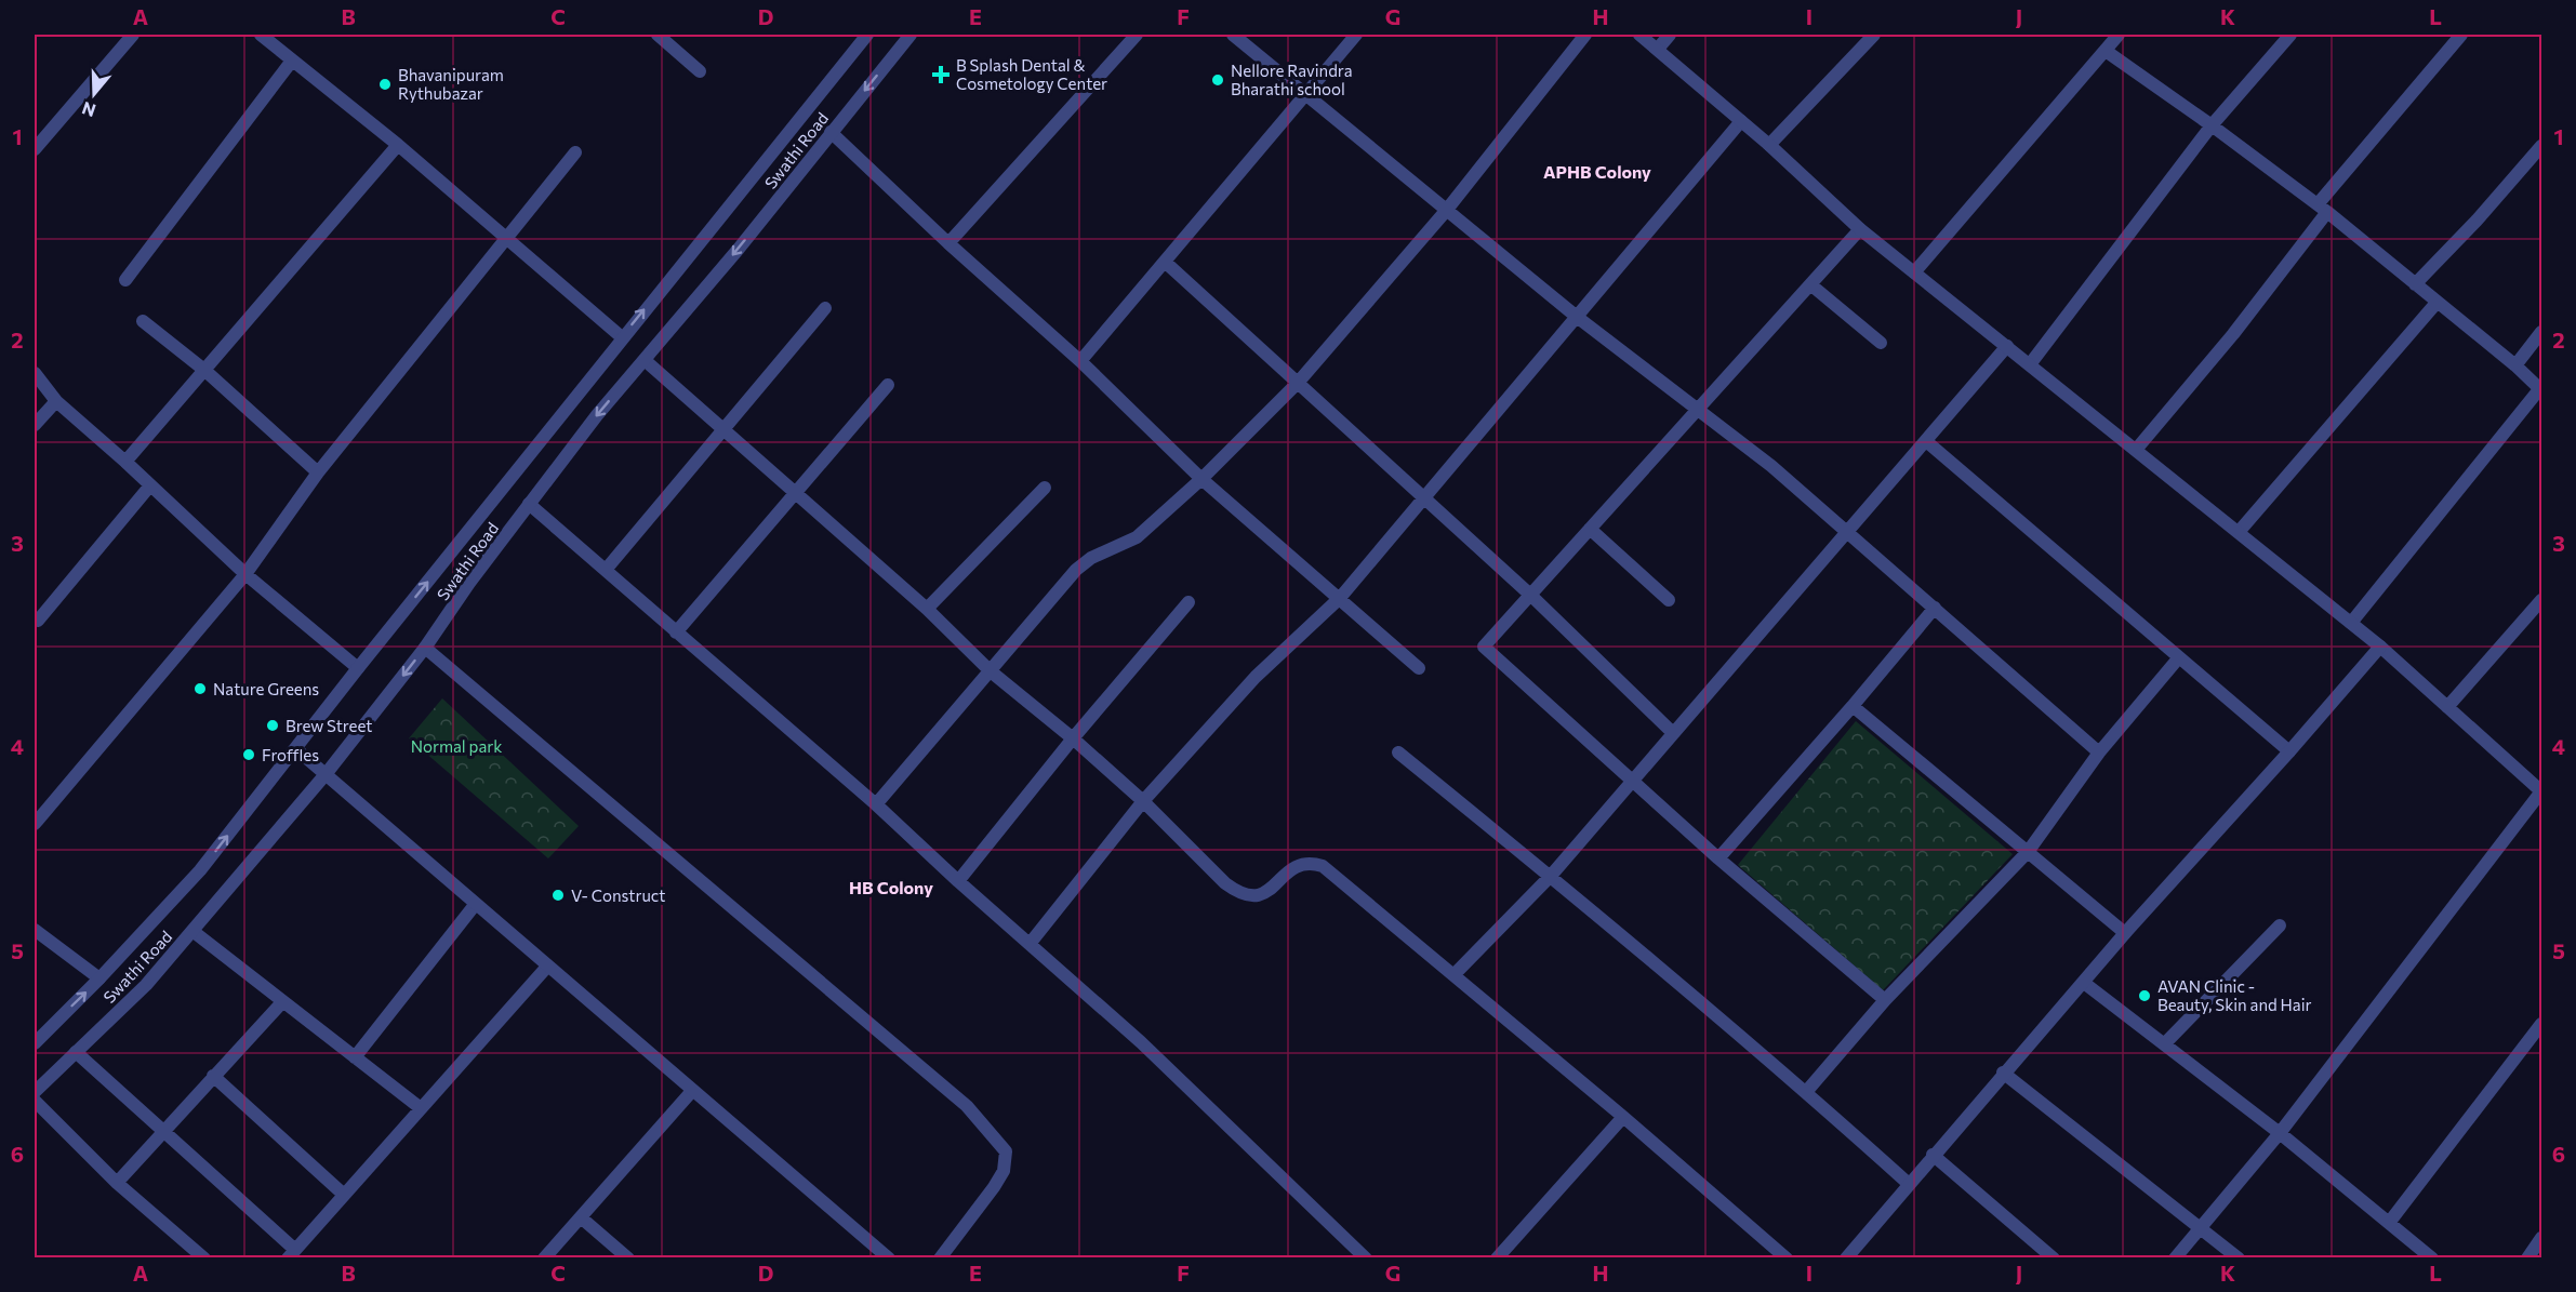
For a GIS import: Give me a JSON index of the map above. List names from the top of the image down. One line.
{"streets":{"street":["Swathi Road"]},"districts":["APHB Colony","HB Colony"],"parks":["Normal park"],"places":{"health":["B Splash Dental & Cosmetology Center"],"other":["Nellore Ravindra Bharathi school","Bhavanipuram Rythubazar","Nature Greens","Brew Street","Froffles","V- Construct","AVAN Clinic - Beauty, Skin and Hair"]},"north":"bottom","grid":{"columns":["A","B","C","D","E","F","G","H","I","J","K","L"],"rows":["1","2","3","4","5","6"]}}
